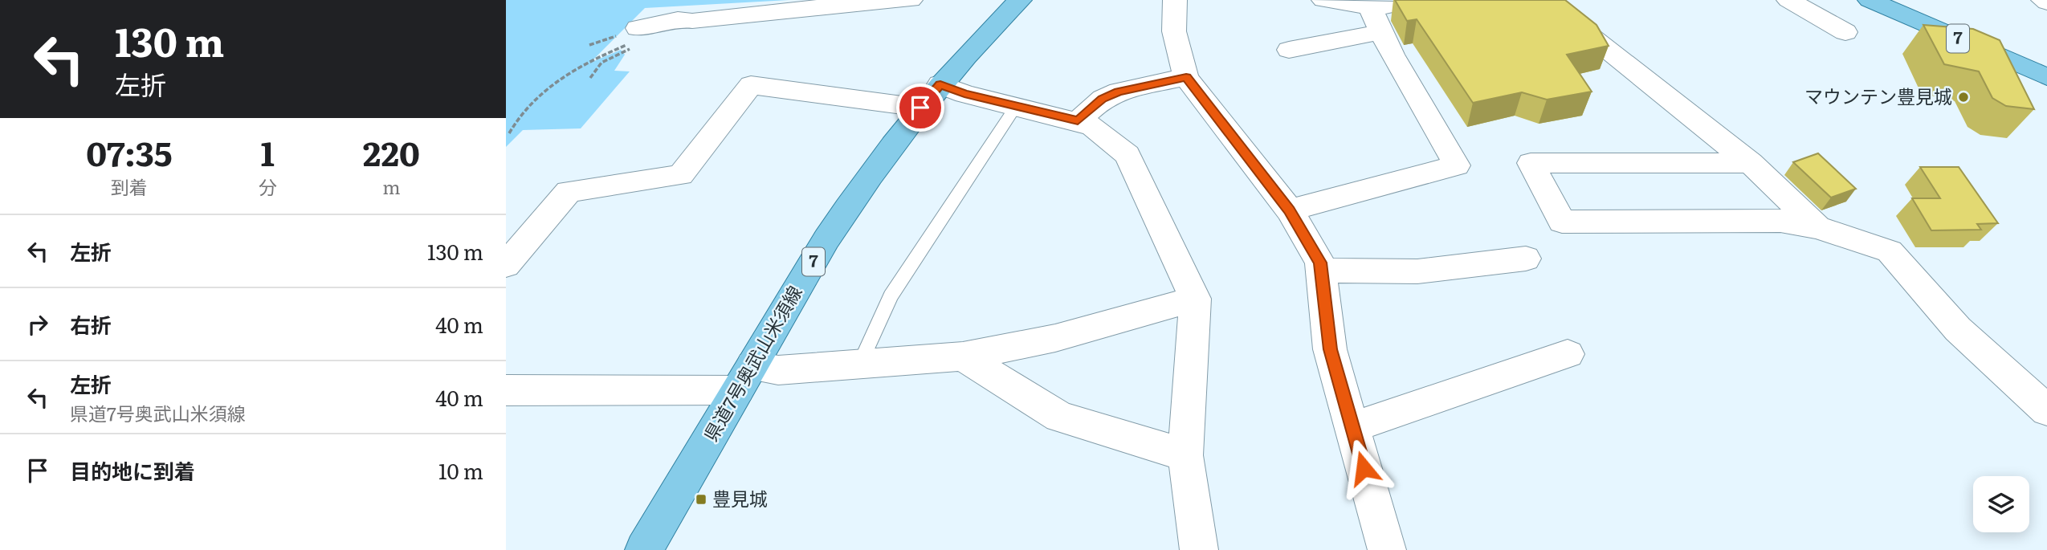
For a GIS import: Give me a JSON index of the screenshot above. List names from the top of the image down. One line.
{"streets":{"main road":["7","県道7号奥武山米須線"]},"places":{"other":["マウンテン豊見城"],"transit":["豊見城"]},"page":{"turn":["130 m","左折"],"eta":["07:35","到着","1","分","220","m"],"list":[{"name":"左折","value":"130 m"},{"name":"右折","value":"40 m"},{"name":"左折","note":"県道7号奥武山米須線","value":"40 m"},{"name":"目的地に到着","value":"10 m"}]}}
